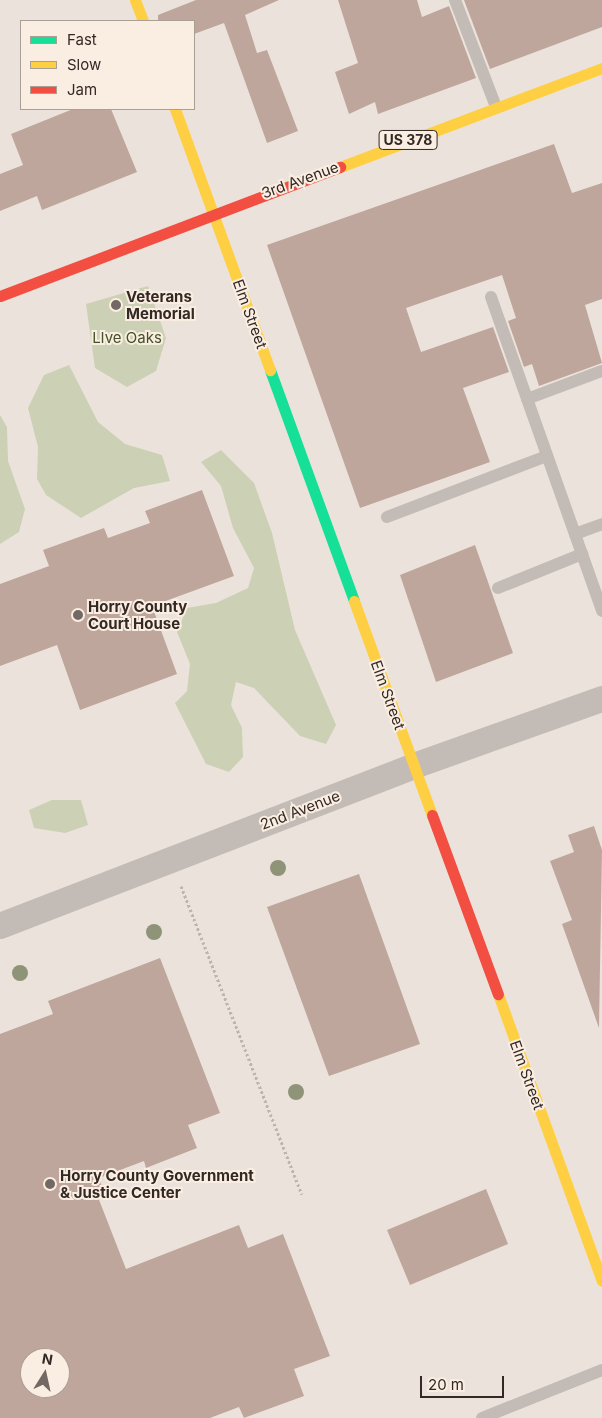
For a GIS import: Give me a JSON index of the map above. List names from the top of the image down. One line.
{"streets":{"street":["US 378","3rd Avenue","Elm Street","2nd Avenue"]},"crossings":[["3rd Avenue","Elm Street"],["Elm Street","2nd Avenue"]],"parks":["LIve Oaks"],"places":["Veterans Memorial","Horry County Court House","Horry County Government & Justice Center"],"legend":["Fast","Slow","Jam"],"scale_bar":"20 m","north":"top"}
